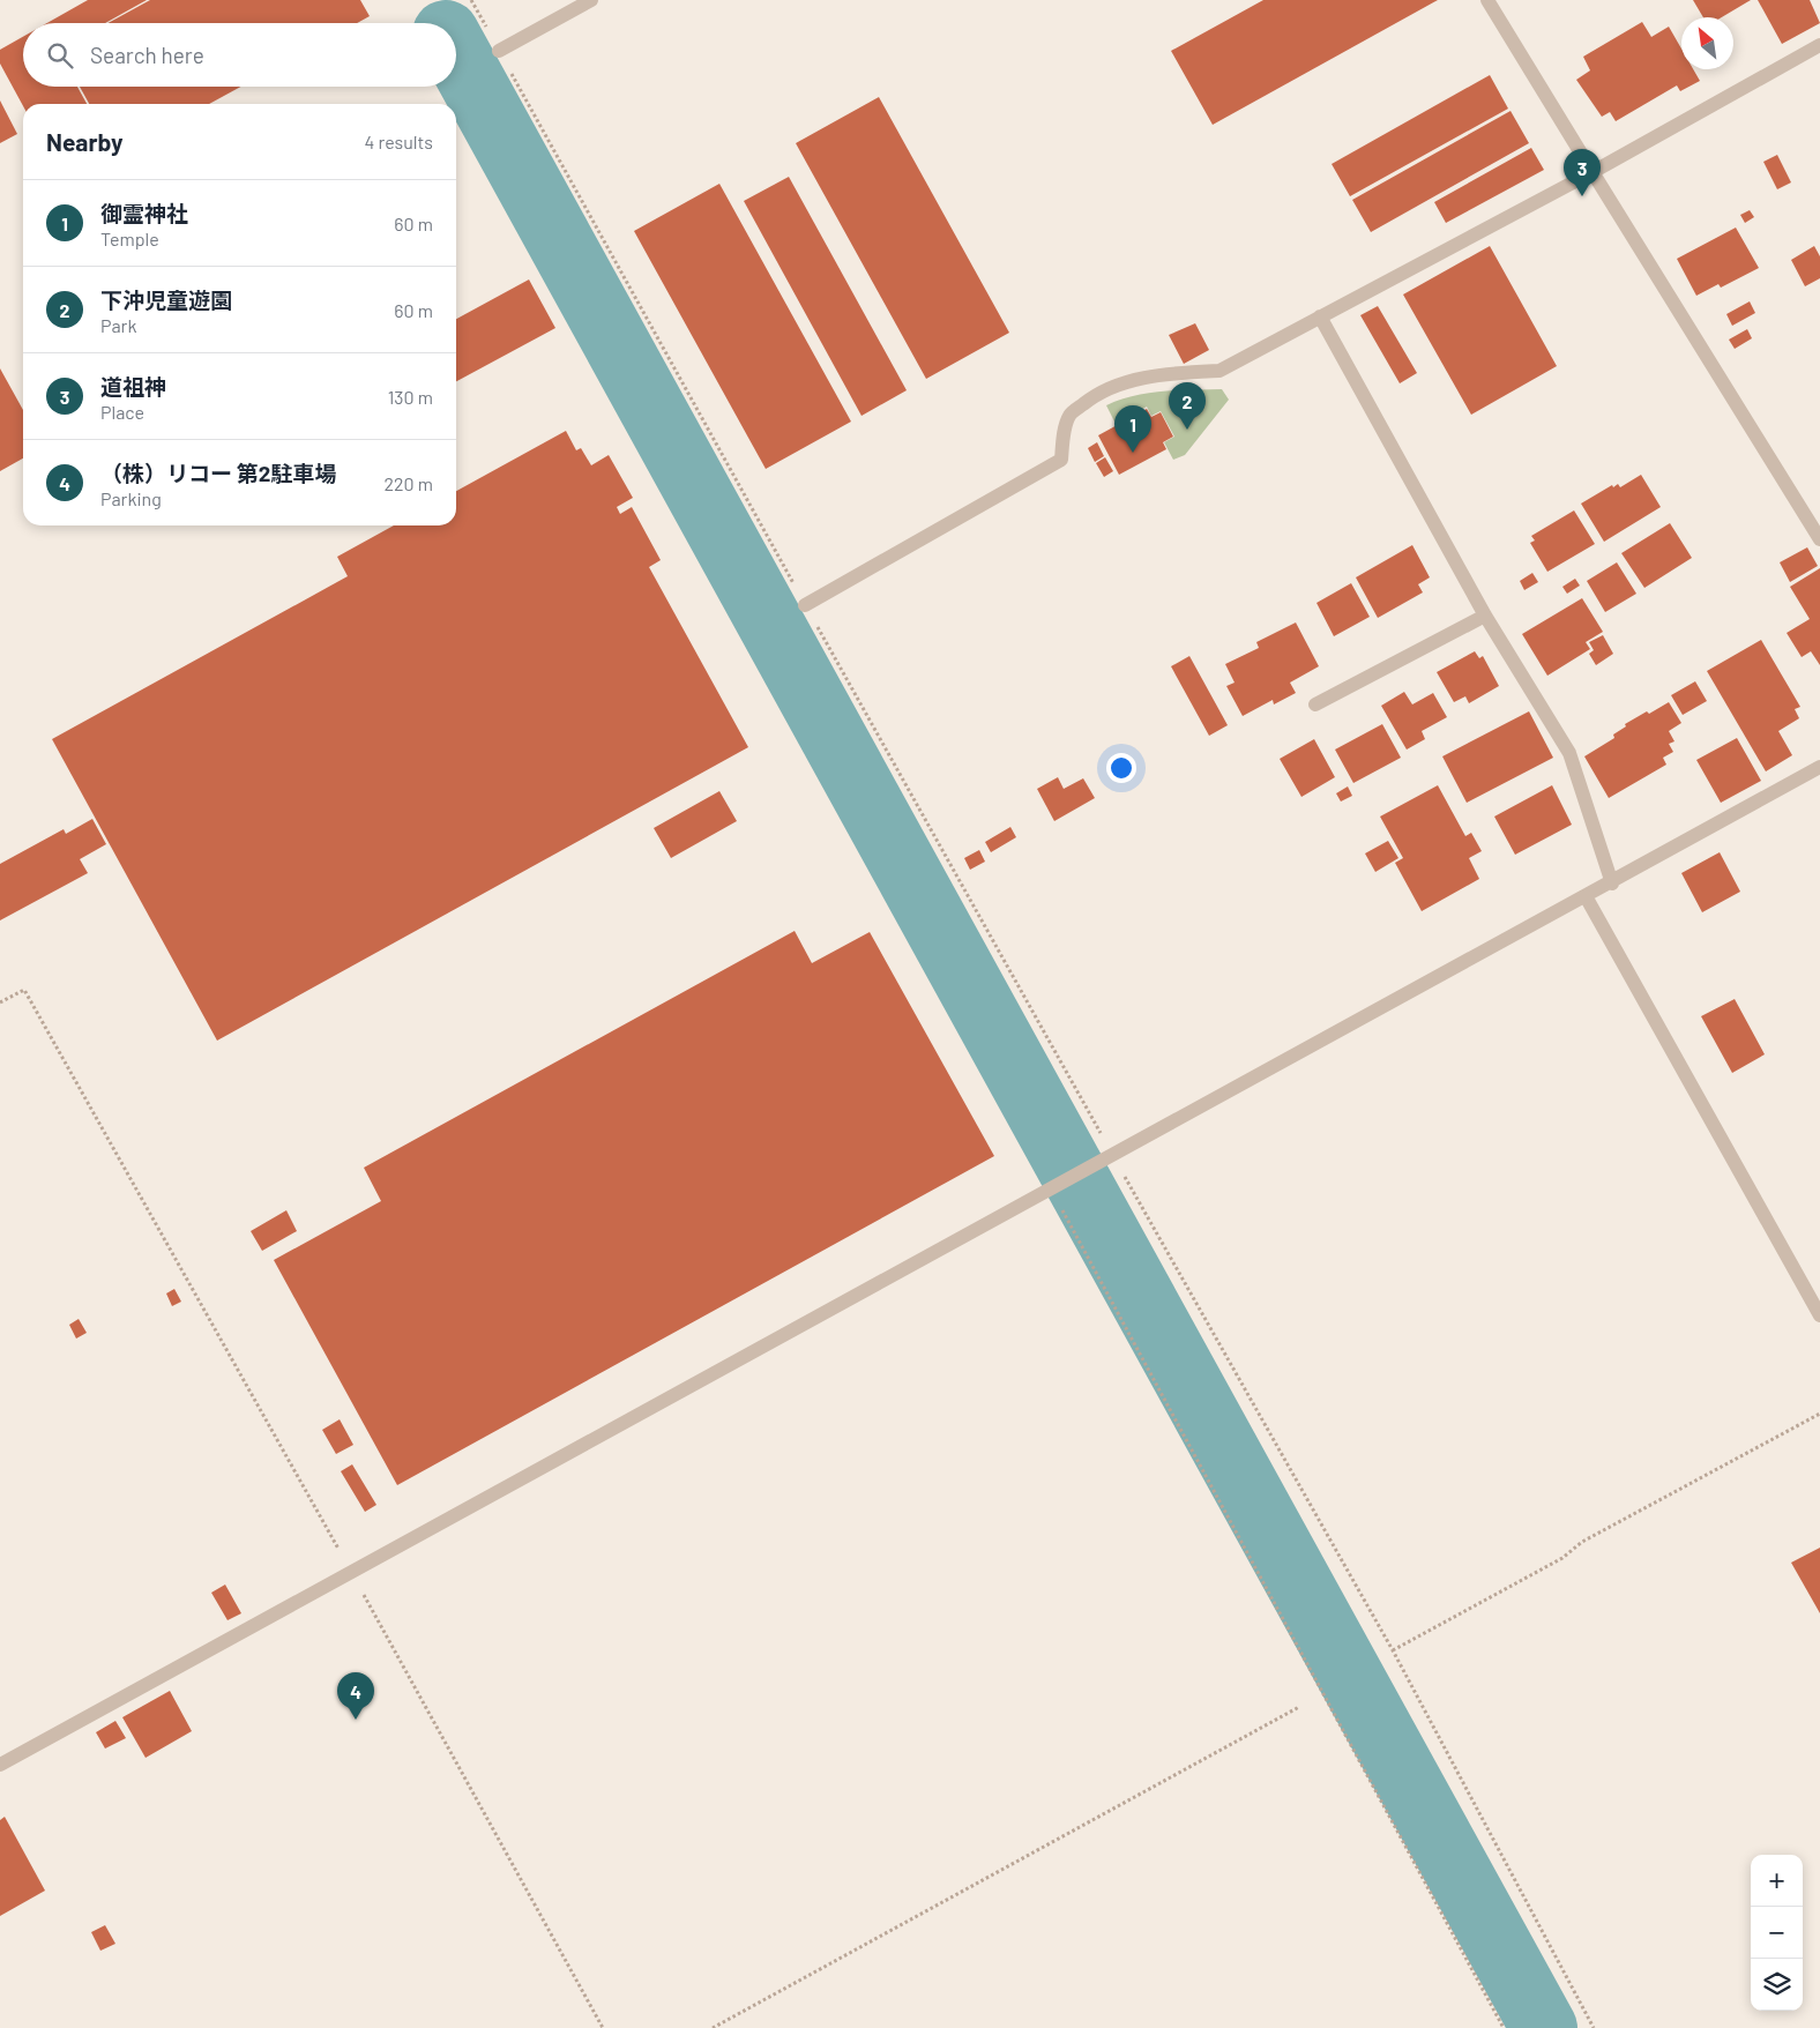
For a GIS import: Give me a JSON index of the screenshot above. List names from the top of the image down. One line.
{"north":"top left","page":{"search":"Search here","heading":["Nearby","4 results"],"pins":["3","2","1","4"],"list":[{"mark":"1","name":"御霊神社","note":"Temple","value":"60 m"},{"mark":"2","name":"下沖児童遊園","note":"Park","value":"60 m"},{"mark":"3","name":"道祖神","note":"Place","value":"130 m"},{"mark":"4","name":"（株）リコー 第2駐車場","note":"Parking","value":"220 m"}],"map_buttons":["+","−"]}}
